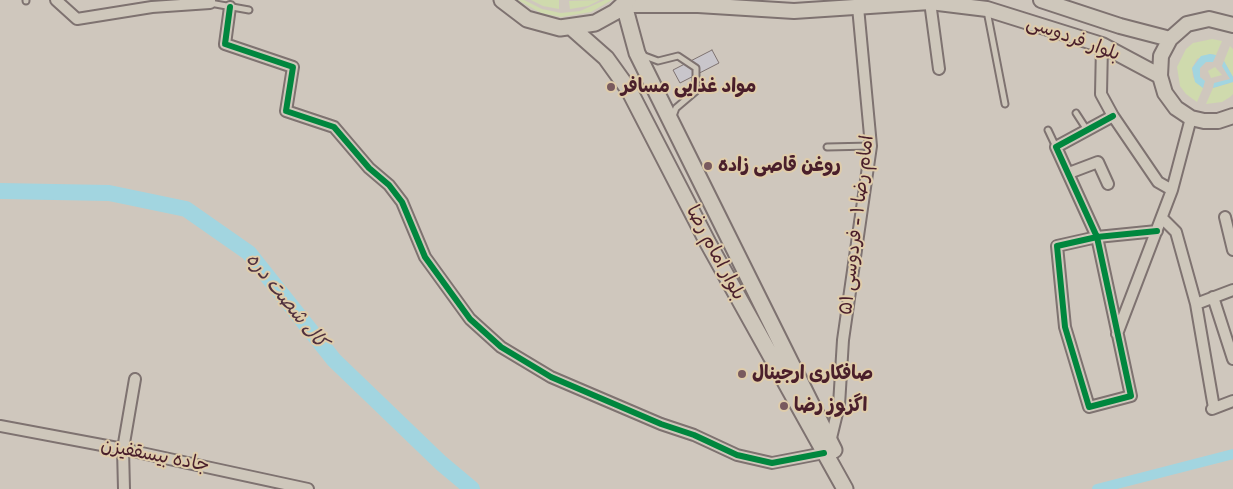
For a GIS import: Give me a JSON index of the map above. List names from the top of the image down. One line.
{"streets":{"main road":["بلوار فردوسی","بلوار امام رضا"],"street":["امام رضا ۱ - فردوسی ۵۱","جاده بیسقفیزن"]},"crossings":[["بلوار فردوسی","امام رضا ۱ - فردوسی ۵۱"],["بلوار فردوسی","بلوار امام رضا"],["امام رضا ۱ - فردوسی ۵۱","بلوار امام رضا"]],"water":["کال شصت دره"],"places":["مواد غذایی مسافر","روغن قاصی زاده","صافکاری ارجینال","اگزوز رضا"]}
